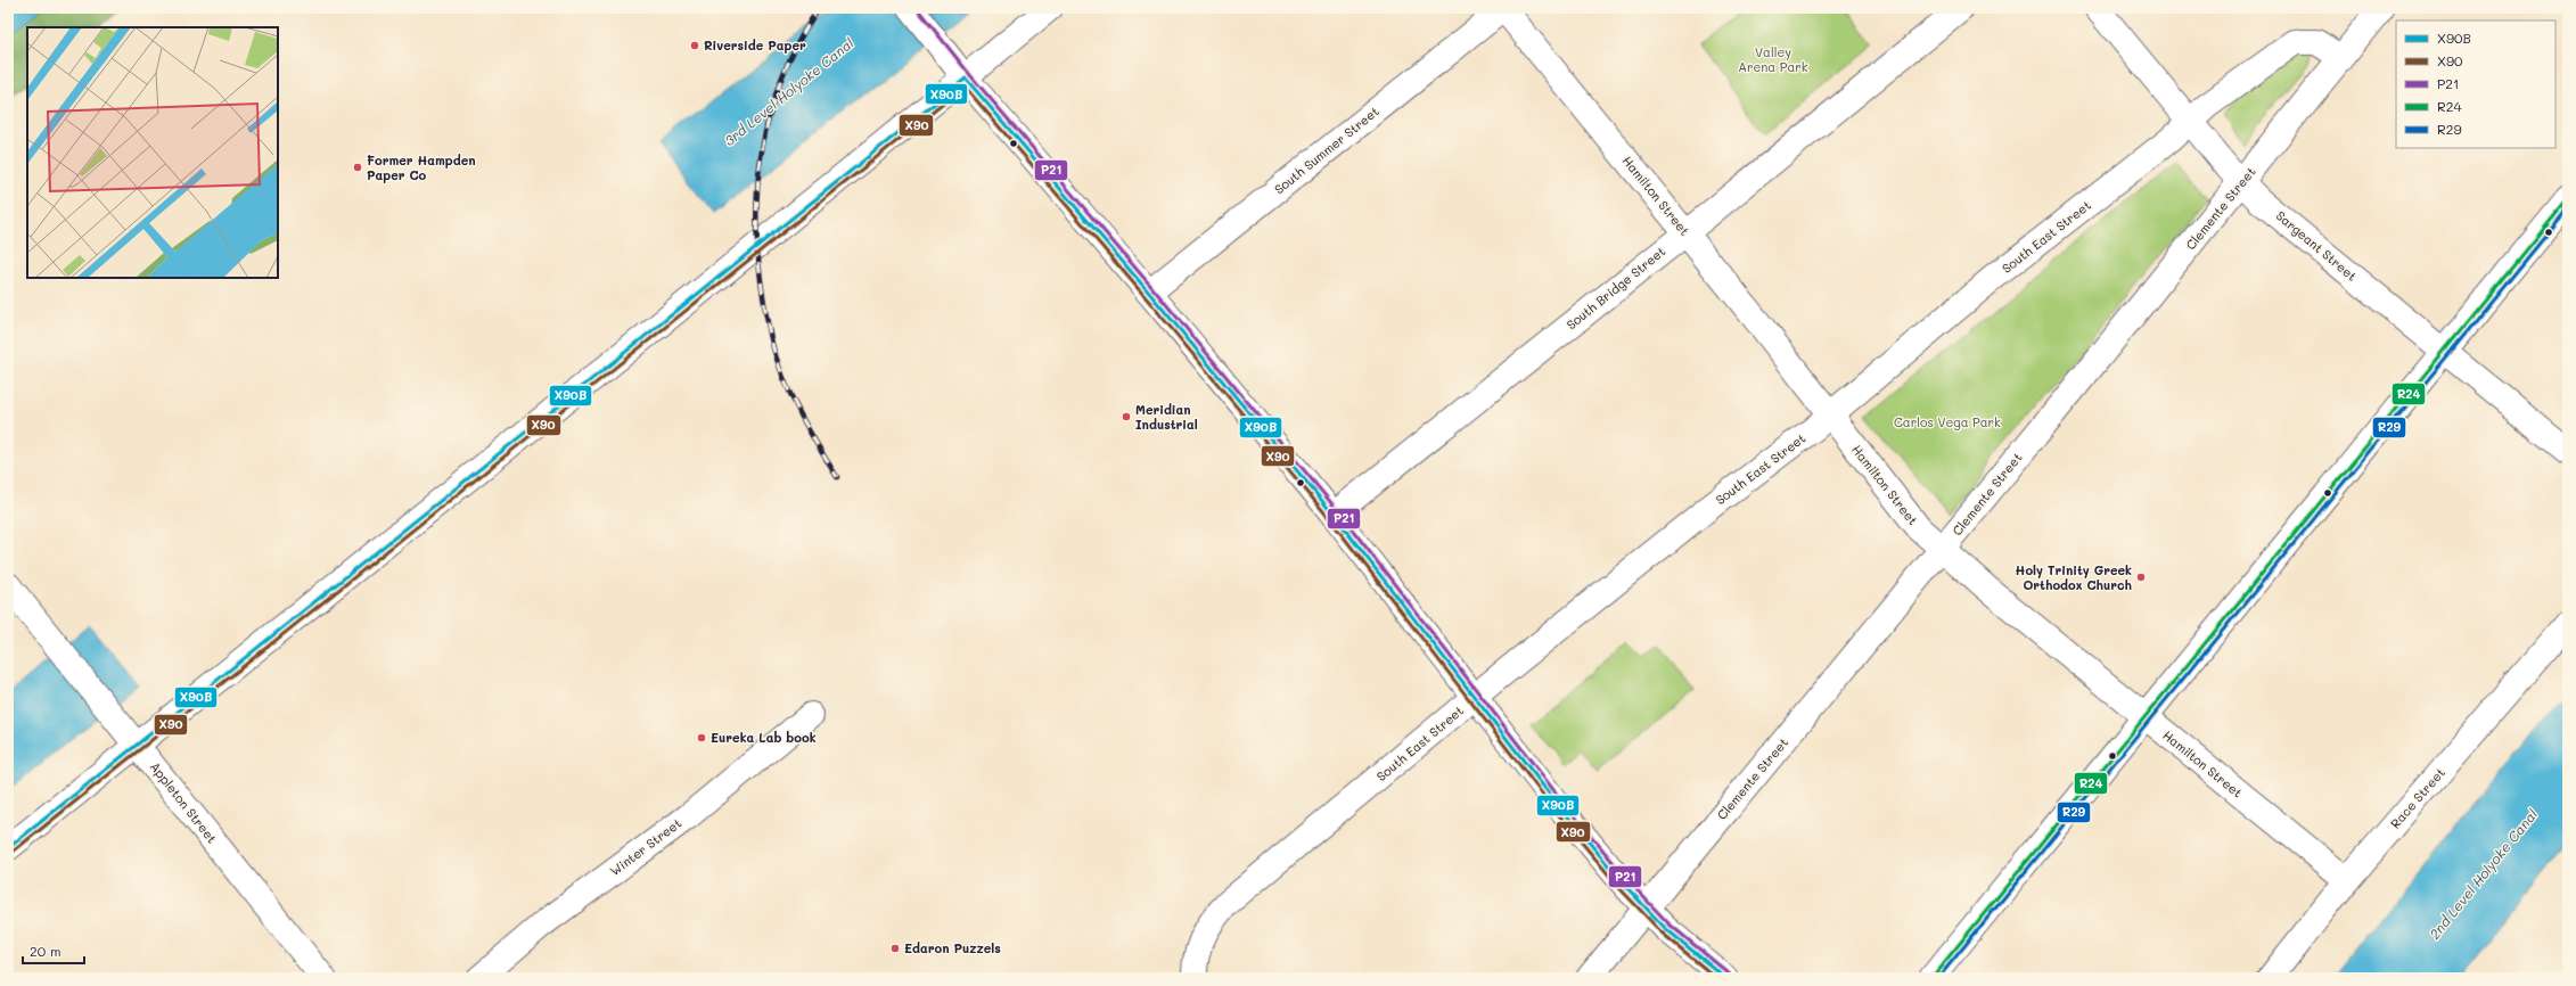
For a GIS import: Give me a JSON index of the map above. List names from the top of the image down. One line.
{"streets":{"street":["South Summer Street","Hamilton Street","Clemente Street","South East Street","Sargeant Street","South Bridge Street","Race Street","Appleton Street","Winter Street"]},"crossings":[["South Summer Street","Hamilton Street"],["Hamilton Street","Clemente Street"],["Hamilton Street","South East Street"],["Hamilton Street","South Bridge Street"],["Hamilton Street","Race Street"],["Clemente Street","South East Street"],["Clemente Street","Sargeant Street"],["South East Street","Sargeant Street"]],"water":["3rd Level Holyoke Canal","2nd Level Holyoke Canal"],"parks":["Valley Arena Park","Carlos Vega Park"],"places":["Riverside Paper","Former Hampden Paper Co","Meridian Industrial","Holy Trinity Greek Orthodox Church","Eureka Lab book","Edaron Puzzels"],"lines":["transit line P21","transit line X90B","transit line X90","transit line R24","transit line R29"],"legend":["X90B","X90","P21","R24","R29"],"scale_bar":"20 m"}
